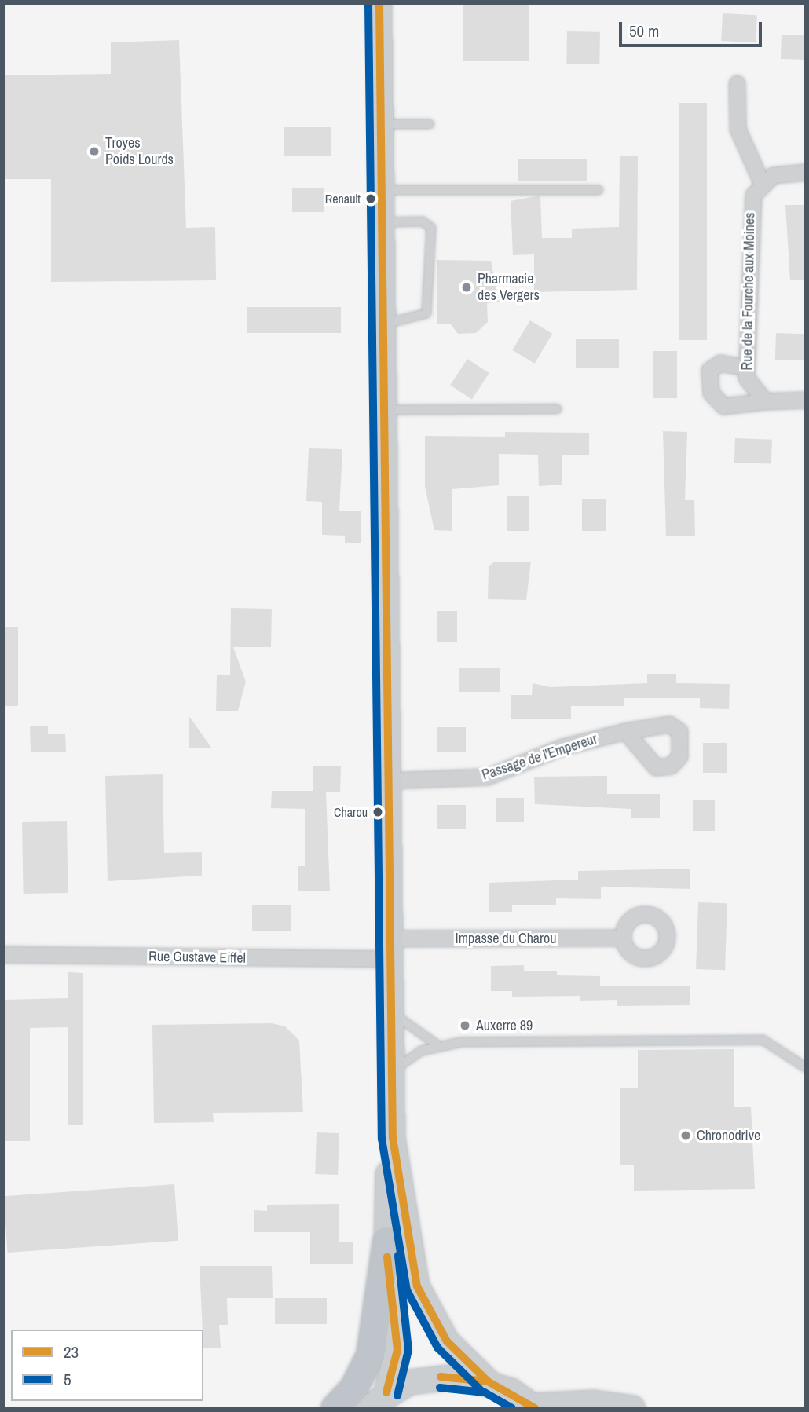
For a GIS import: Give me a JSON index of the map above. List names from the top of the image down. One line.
{"streets":{"street":["Rue de la Fourche aux Moines","Passage de l'Empereur","Impasse du Charou","Rue Gustave Eiffel"]},"crossings":[["Impasse du Charou","Rue Gustave Eiffel"]],"places":["Troyes Poids Lourds","Renault","Pharmacie des Vergers","Charou","Auxerre 89","Chronodrive"],"lines":["transit line 23","transit line 5"],"legend":["23","5"],"scale_bar":"50 m"}
